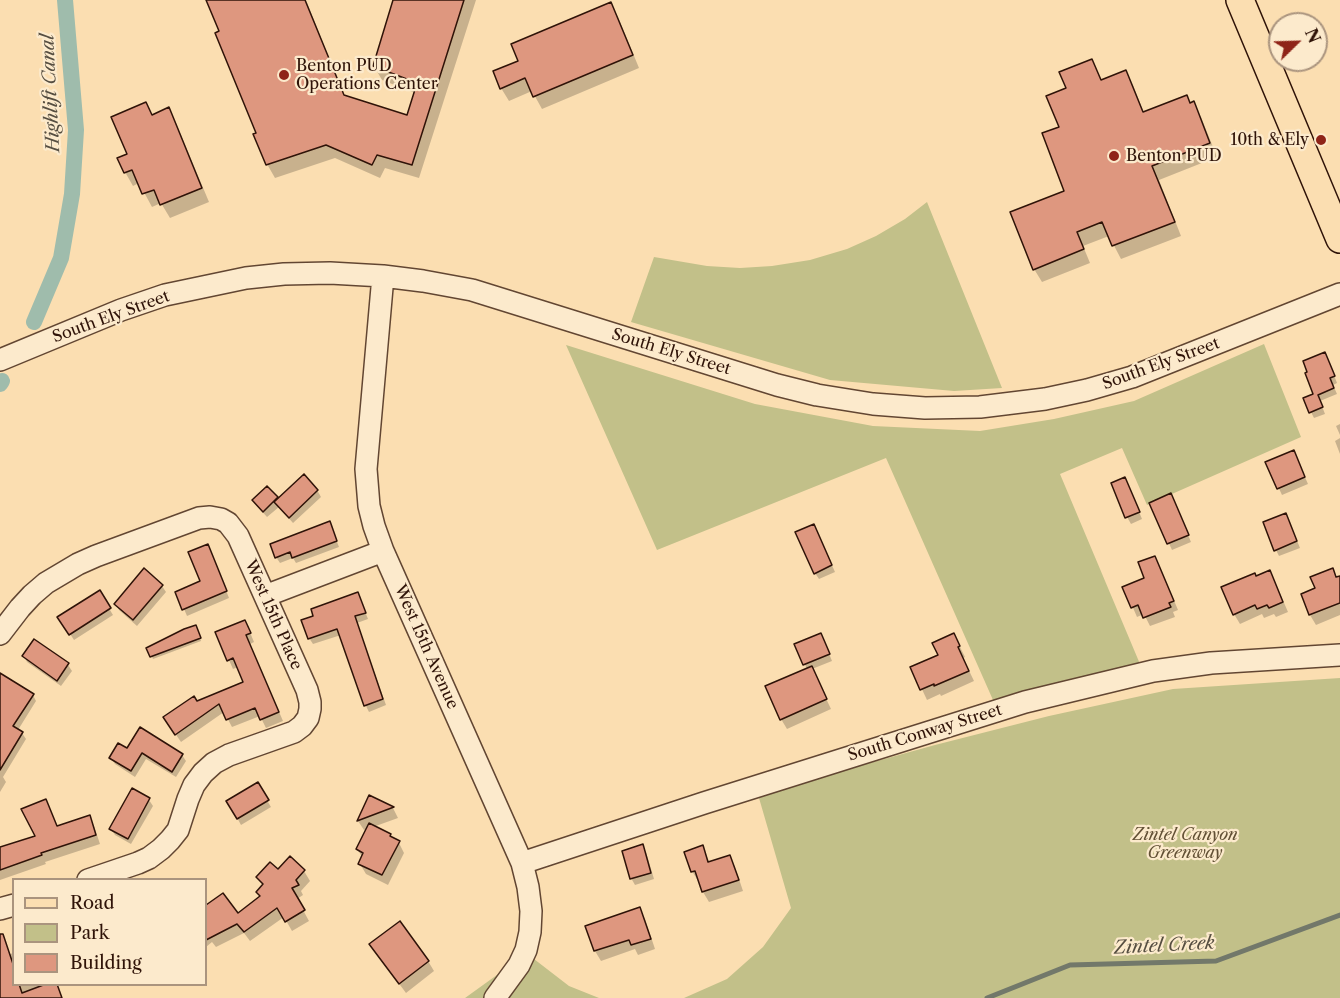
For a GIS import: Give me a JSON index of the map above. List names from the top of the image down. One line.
{"streets":{"street":["South Ely Street","West 15th Place","West 15th Avenue","South Conway Street"]},"crossings":[["South Ely Street","West 15th Avenue"],["West 15th Avenue","South Conway Street"]],"water":["Highlift Canal","Zintel Creek"],"parks":["Zintel Canyon Greenway"],"places":["Benton PUD Operations Center","10th & Ely","Benton PUD"],"legend":["Road","Park","Building"],"north":"top right"}
